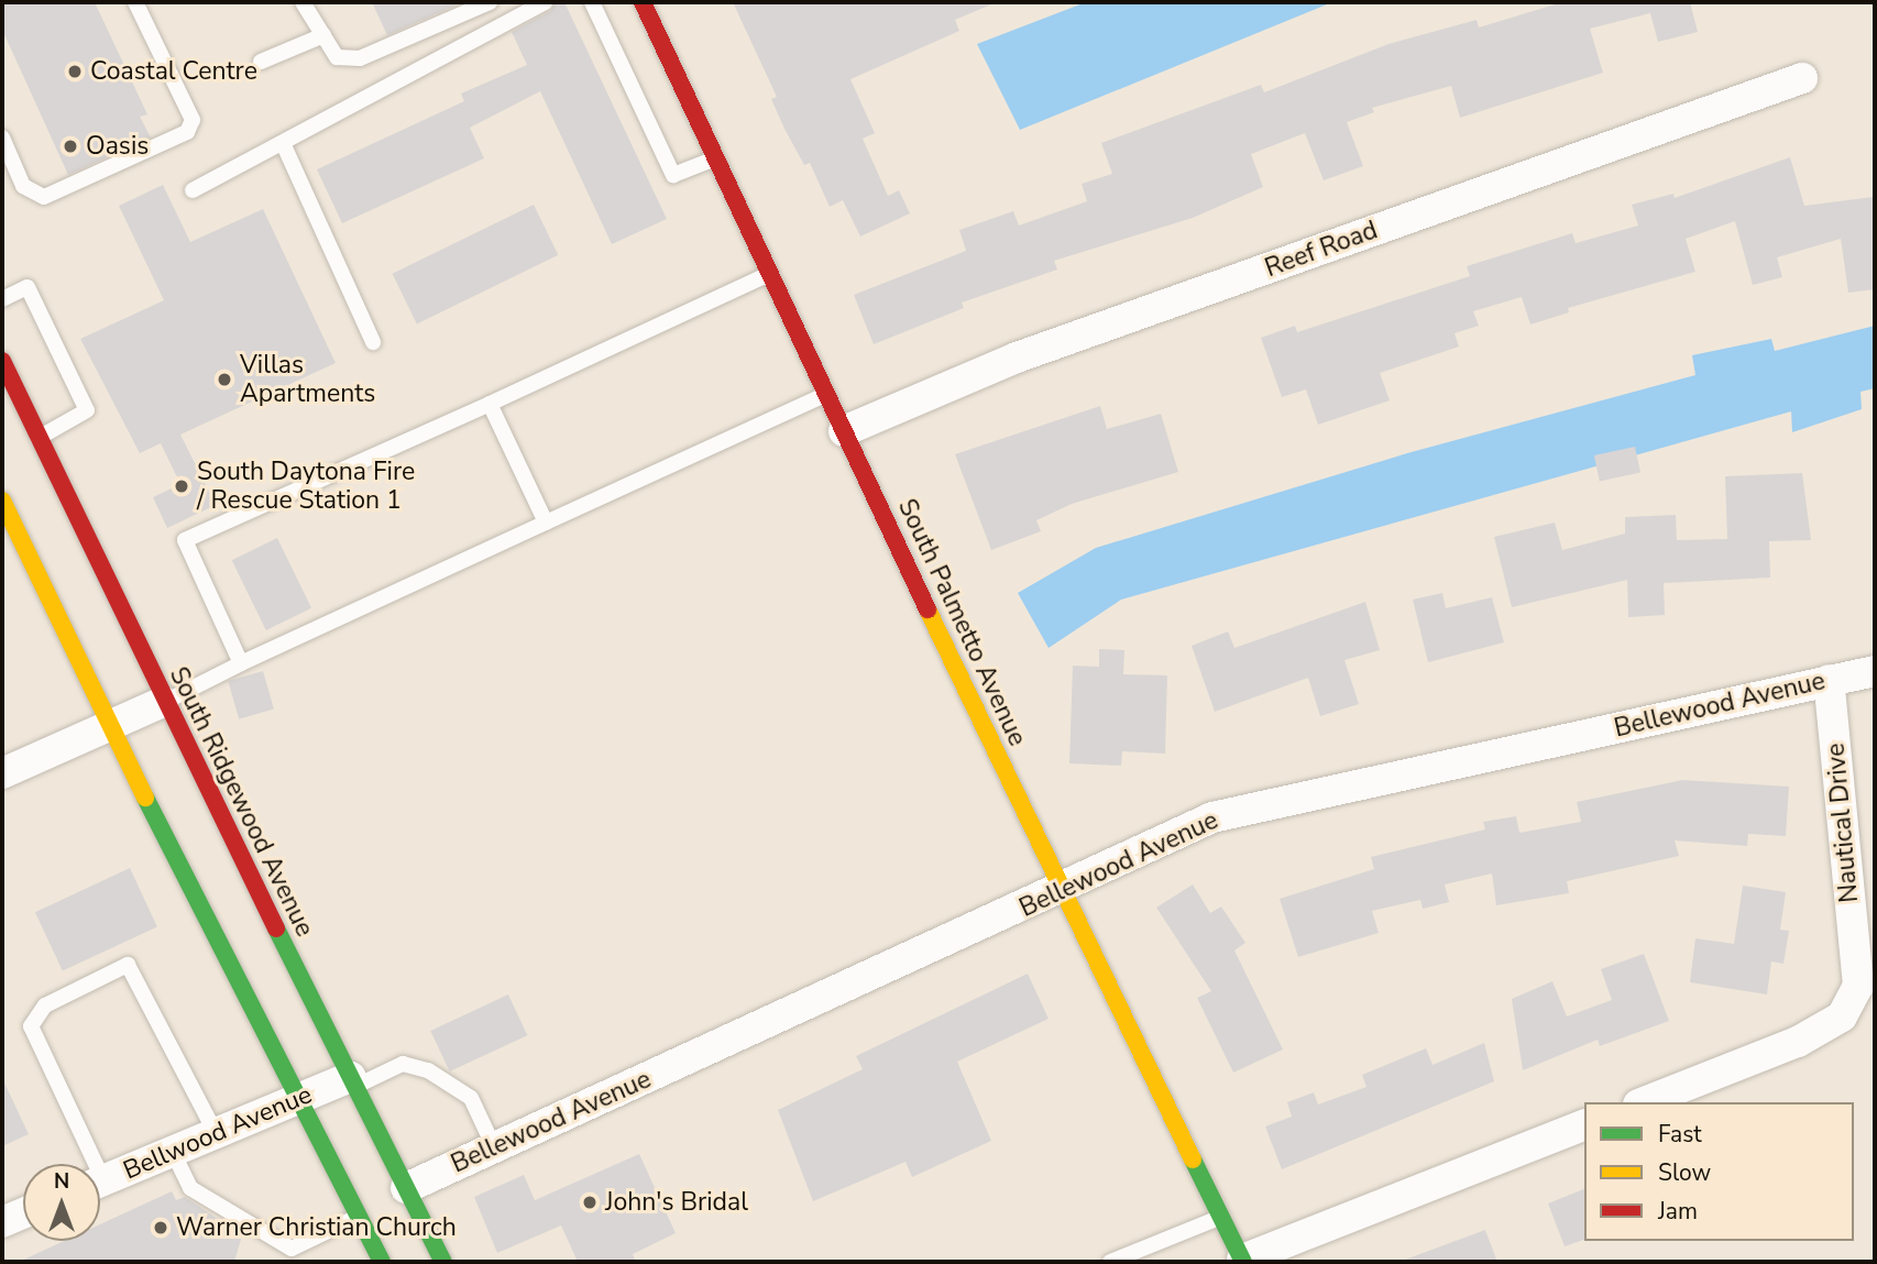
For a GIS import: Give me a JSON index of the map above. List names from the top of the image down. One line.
{"streets":{"main road":["South Palmetto Avenue","South Ridgewood Avenue"],"street":["Reef Road","Bellewood Avenue","Nautical Drive","Bellwood Avenue"]},"crossings":[["Reef Road","South Palmetto Avenue"],["South Palmetto Avenue","Bellewood Avenue"],["Bellewood Avenue","South Ridgewood Avenue"],["Bellewood Avenue","Nautical Drive"],["South Ridgewood Avenue","Bellwood Avenue"]],"places":["Coastal Centre","Oasis","Villas Apartments","South Daytona Fire / Rescue Station 1","John's Bridal","Warner Christian Church"],"legend":["Fast","Slow","Jam"],"north":"top"}
